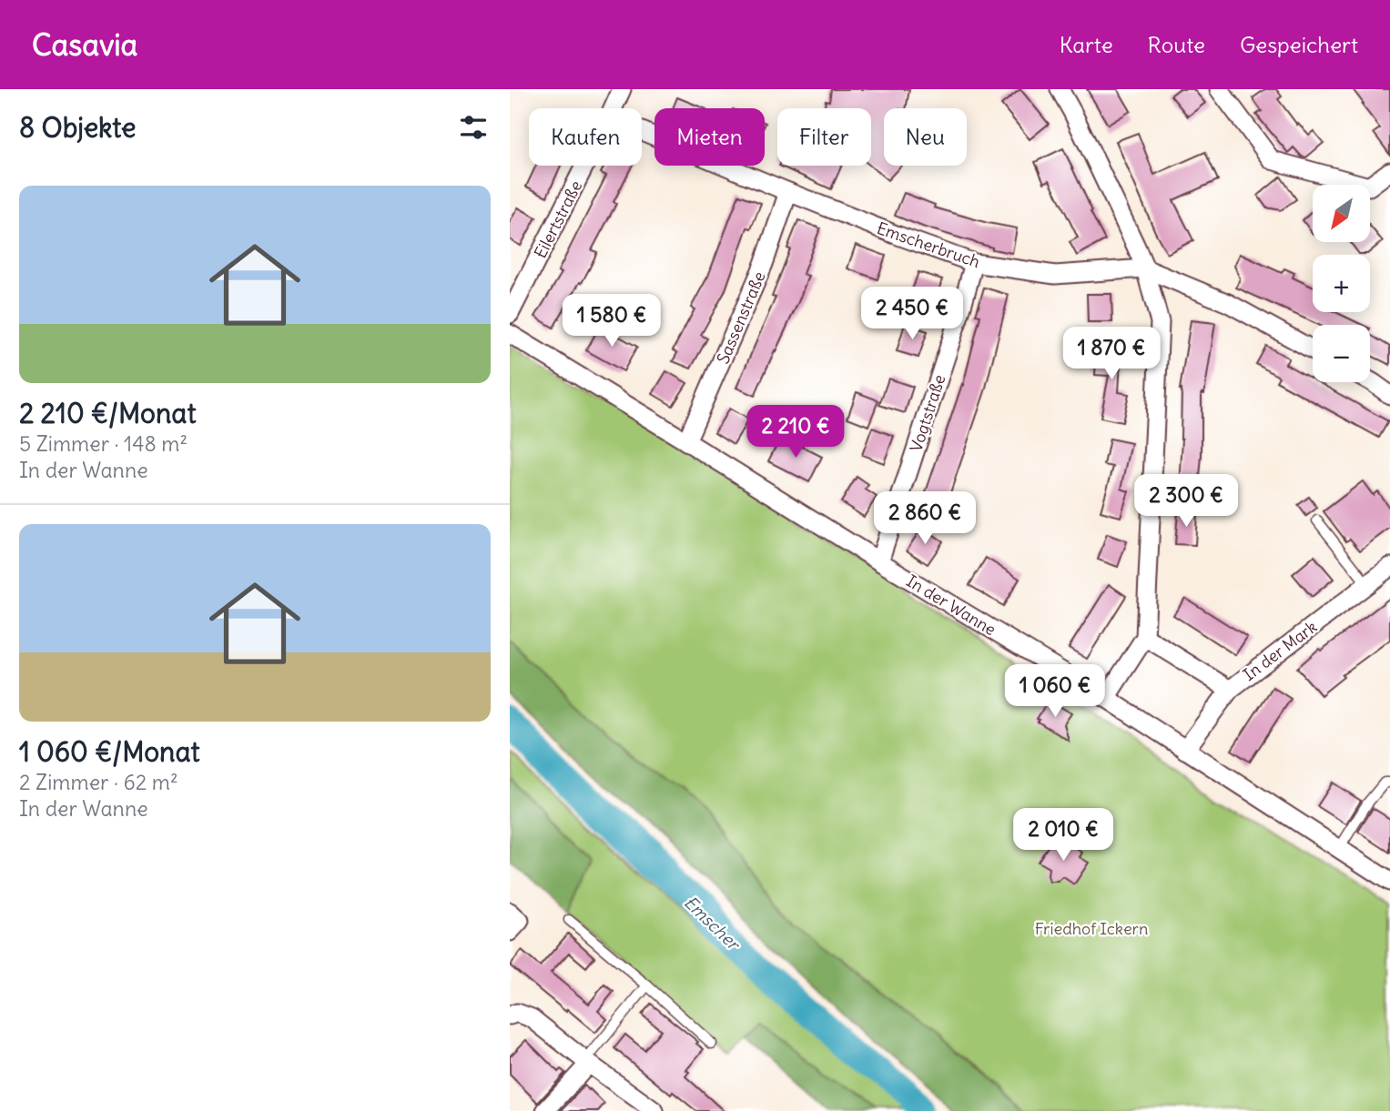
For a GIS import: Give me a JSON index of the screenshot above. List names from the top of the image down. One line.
{"streets":{"street":["Eilertstraße","Emscherbruch","Sassenstraße","Vogtstraße","In der Wanne","In der Mark"]},"crossings":[["Emscherbruch","Sassenstraße"],["Emscherbruch","Vogtstraße"],["Sassenstraße","In der Wanne"],["Vogtstraße","In der Wanne"],["In der Wanne","In der Mark"]],"water":["Emscher"],"parks":["Friedhof Ickern"],"north":"bottom left","page":{"header":"Casavia","nav":["Karte","Route","Gespeichert"],"heading":"8 Objekte","chip":["Kaufen","Mieten","Filter","Neu"],"list":[{"name":"2 210 €/Monat","note":"5 Zimmer · 148 m² · In der Wanne"},{"name":"1 060 €/Monat","note":"2 Zimmer · 62 m² · In der Wanne"}],"map_buttons":["+","−"],"price":["2 450 €","1 580 €","1 870 €","2 210 €","2 300 €","2 860 €","1 060 €","2 010 €"]}}
